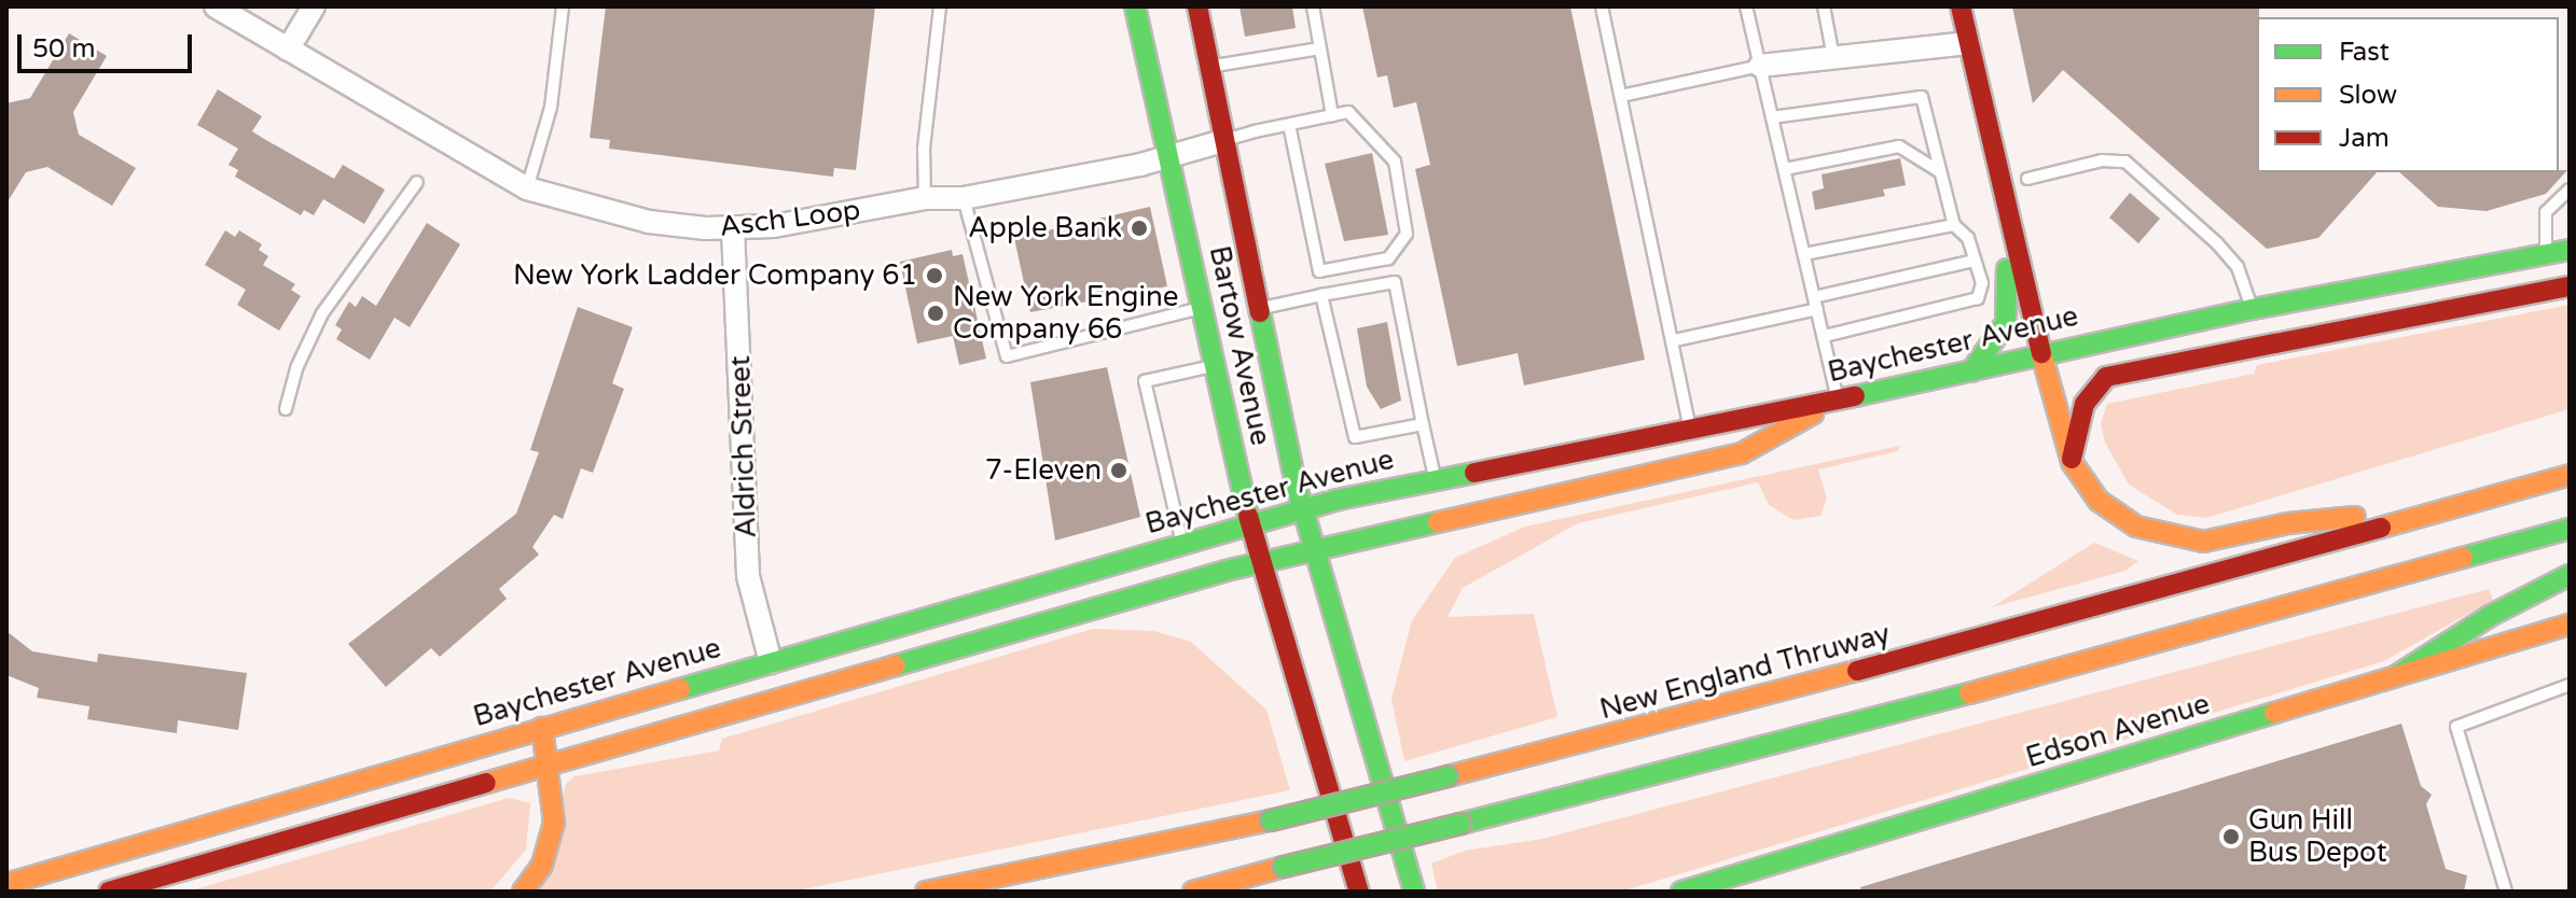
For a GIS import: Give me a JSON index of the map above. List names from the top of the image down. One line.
{"streets":{"main road":["Baychester Avenue","Bartow Avenue","New England Thruway","Edson Avenue"],"street":["Asch Loop","Aldrich Street"]},"crossings":[["Asch Loop","Bartow Avenue"],["Asch Loop","Aldrich Street"],["Baychester Avenue","Bartow Avenue"],["Baychester Avenue","Aldrich Street"]],"places":["Apple Bank","New York Ladder Company 61","New York Engine Company 66","7-Eleven","Gun Hill Bus Depot"],"legend":["Fast","Slow","Jam"],"scale_bar":"50 m"}
